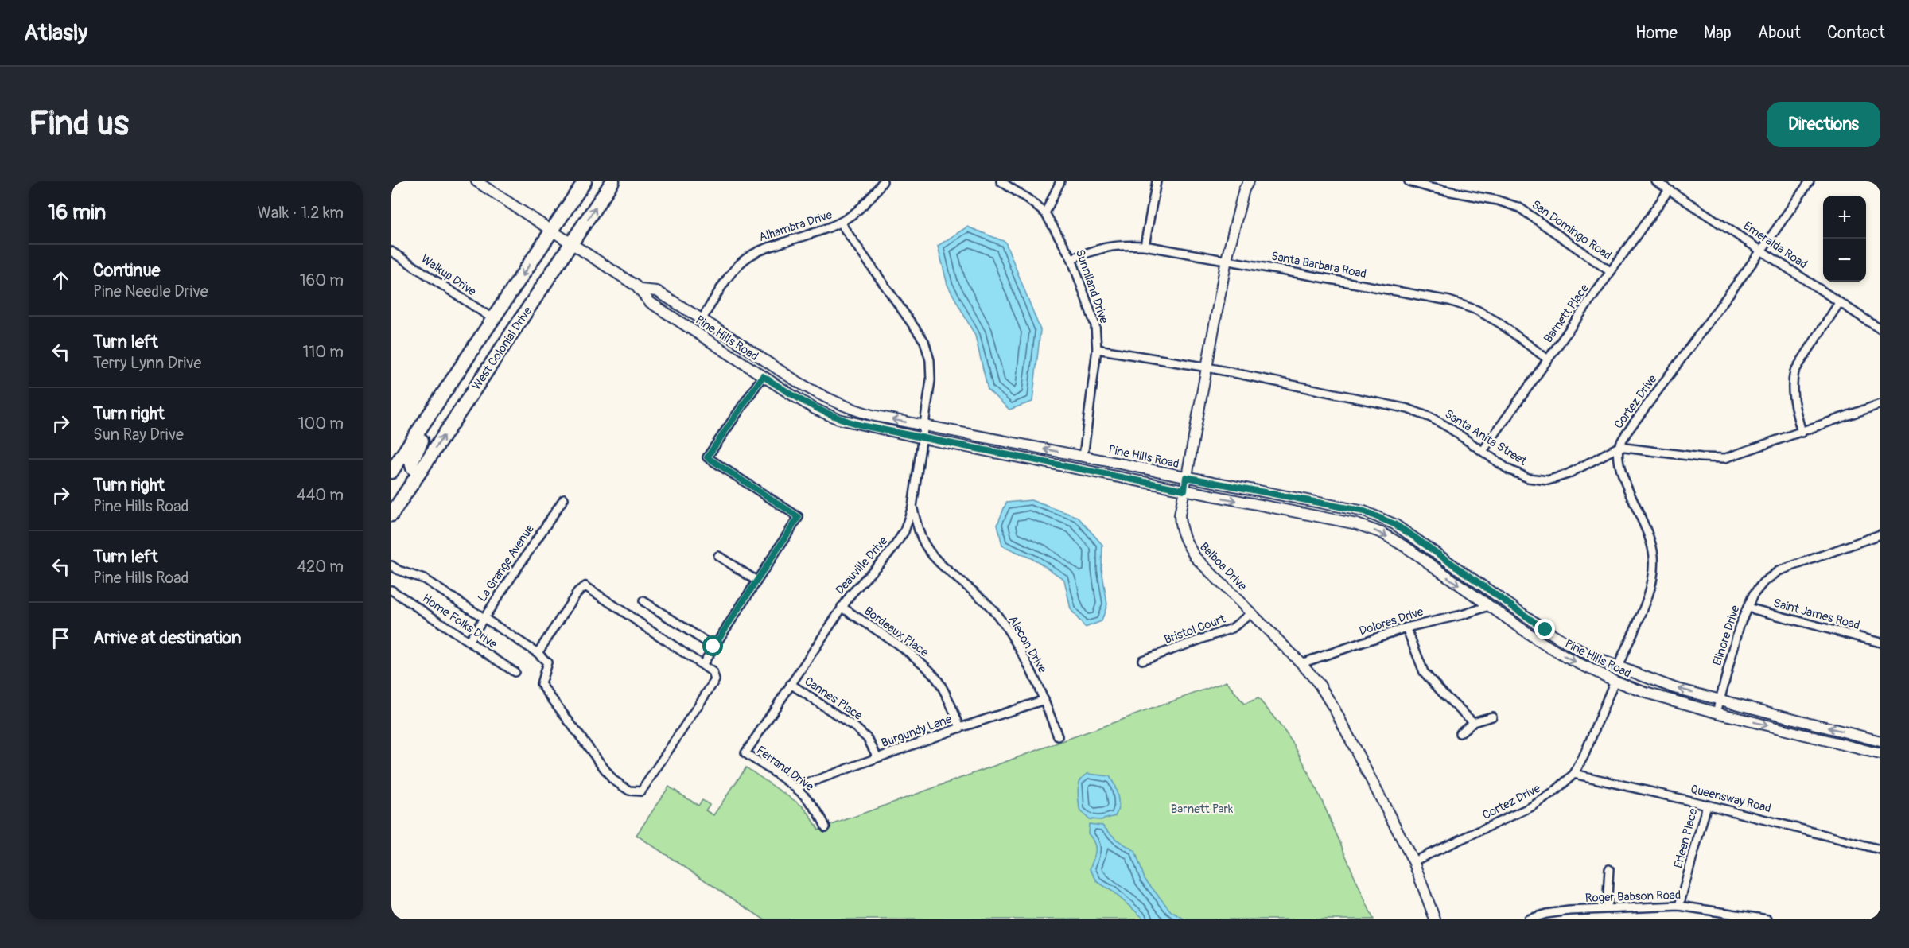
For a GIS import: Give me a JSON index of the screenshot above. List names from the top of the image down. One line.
{"streets":{"highway":["West Colonial Drive"],"main road":["Pine Hills Road","Balboa Drive"],"street":["Alhambra Drive","San Domingo Road","Emeralda Road","Santa Barbara Road","Walkup Drive","Sunniland Drive","Barnett Place","Cortez Drive","Santa Anita Street","La Grange Avenue","Deauville Drive","Saint James Road","Home Folks Drive","Dolores Drive","Bristol Court","Bordeaux Place","Elinore Drive","Alecon Drive","Cannes Place","Burgundy Lane","Ferrand Drive","Queensway Road","Erleen Place","Roger Babson Road"]},"crossings":[["Alhambra Drive","Pine Hills Road"],["Alhambra Drive","Deauville Drive"],["San Domingo Road","Barnett Place"],["Emeralda Road","Barnett Place"],["Emeralda Road","Cortez Drive"],["Santa Barbara Road","Sunniland Drive"],["Santa Barbara Road","Barnett Place"],["Santa Barbara Road","Balboa Drive"],["Walkup Drive","West Colonial Drive"],["Sunniland Drive","Pine Hills Road"],["Sunniland Drive","Santa Anita Street"],["Barnett Place","Santa Anita Street"],["Pine Hills Road","West Colonial Drive"],["Pine Hills Road","Cortez Drive"],["Pine Hills Road","Deauville Drive"],["Pine Hills Road","Balboa Drive"],["Pine Hills Road","Dolores Drive"],["Pine Hills Road","Elinore Drive"],["Cortez Drive","Santa Anita Street"],["Cortez Drive","Balboa Drive"],["Cortez Drive","Queensway Road"],["Santa Anita Street","Balboa Drive"],["La Grange Avenue","Home Folks Drive"],["Deauville Drive","Bordeaux Place"],["Deauville Drive","Alecon Drive"],["Deauville Drive","Cannes Place"],["Deauville Drive","Ferrand Drive"],["Balboa Drive","Dolores Drive"],["Balboa Drive","Bristol Court"],["Saint James Road","Elinore Drive"],["Bordeaux Place","Burgundy Lane"],["Alecon Drive","Burgundy Lane"],["Cannes Place","Burgundy Lane"],["Burgundy Lane","Ferrand Drive"],["Queensway Road","Erleen Place"],["Erleen Place","Roger Babson Road"]],"parks":["Barnett Park"],"page":{"header":"Atlasly","nav":["Home","Map","About","Contact"],"buttons":"Directions","title":"Find us","heading":["16 min","Walk · 1.2 km"],"map_buttons":["+","−"],"list":[["Continue","Pine Needle Drive","160 m"],["Turn left","Terry Lynn Drive","110 m"],["Turn right","Sun Ray Drive","100 m"],["Turn right","Pine Hills Road","440 m"],["Turn left","Pine Hills Road","420 m"],"Arrive at destination"]}}
